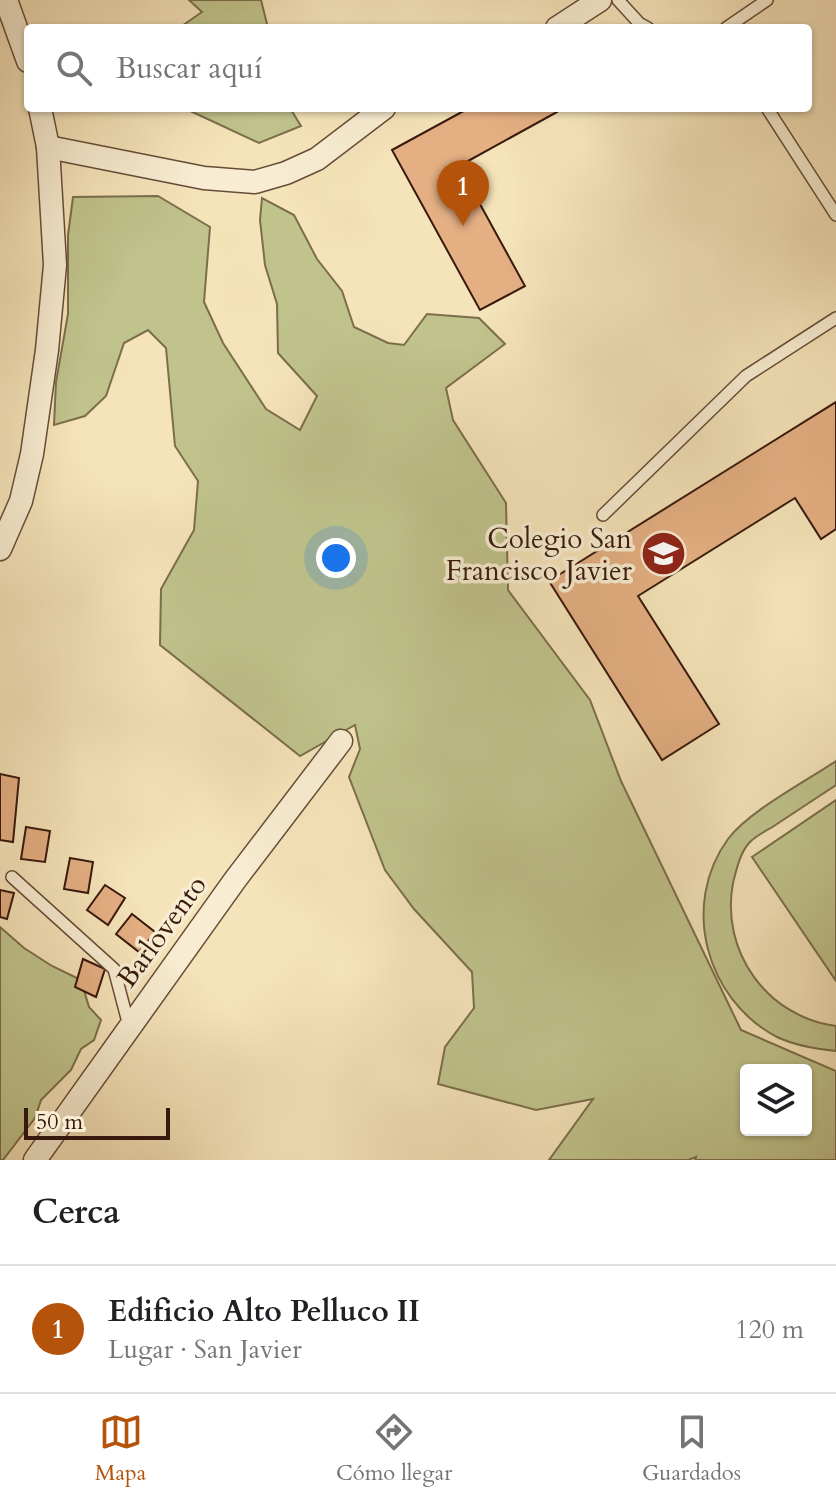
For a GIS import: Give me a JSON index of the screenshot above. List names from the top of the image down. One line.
{"streets":{"street":["Barlovento"]},"places":{"school or university":["Colegio San Francisco Javier"]},"scale_bar":"50 m","page":{"search":"Buscar aquí","pins":"1","scale":"50 m","heading":"Cerca","list":[{"mark":"1","name":"Edificio Alto Pelluco II","note":"Lugar · San Javier","value":"120 m"}],"nav":["Mapa","Cómo llegar","Guardados"]}}
